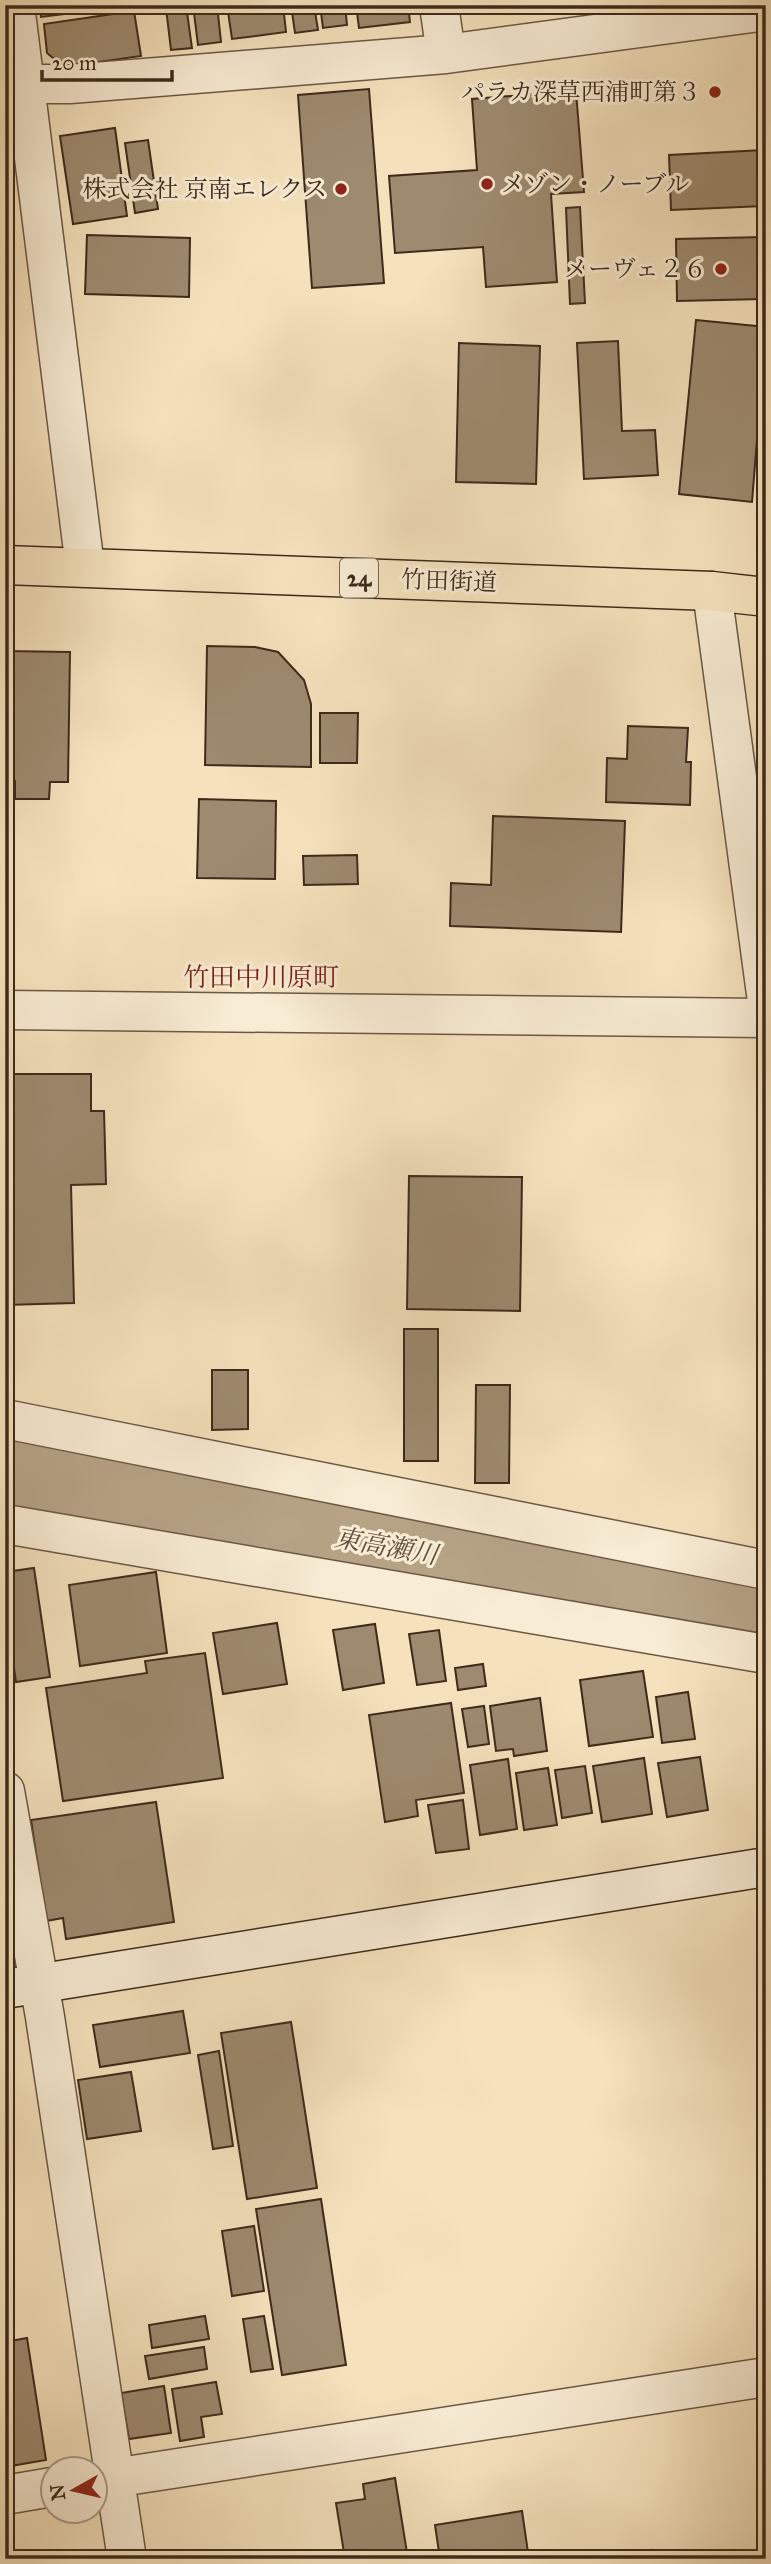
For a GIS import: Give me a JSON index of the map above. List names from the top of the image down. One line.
{"streets":{"highway":["24","竹田街道"]},"districts":["竹田中川原町"],"water":["東高瀬川"],"places":["パラカ深草西浦町第３","メゾン・ノーブル","株式会社 京南エレクス","メーヴェ２６"],"scale_bar":"20 m","north":"left"}
